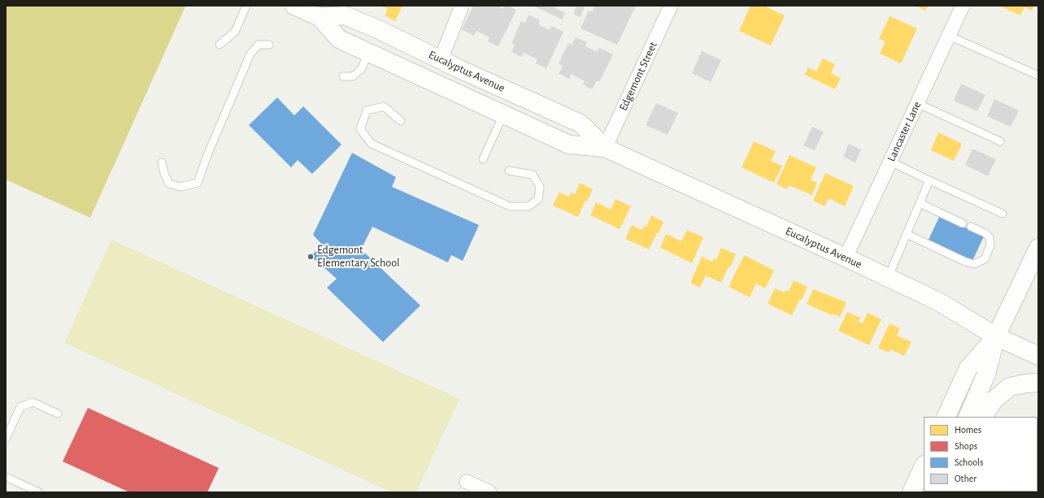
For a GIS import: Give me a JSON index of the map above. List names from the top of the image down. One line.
{"streets":{"main road":["Eucalyptus Avenue"],"street":["Edgemont Street","Lancaster Lane"]},"crossings":[["Eucalyptus Avenue","Edgemont Street"],["Eucalyptus Avenue","Lancaster Lane"]],"places":["Edgemont Elementary School"],"legend":["Homes","Shops","Schools","Other"]}
